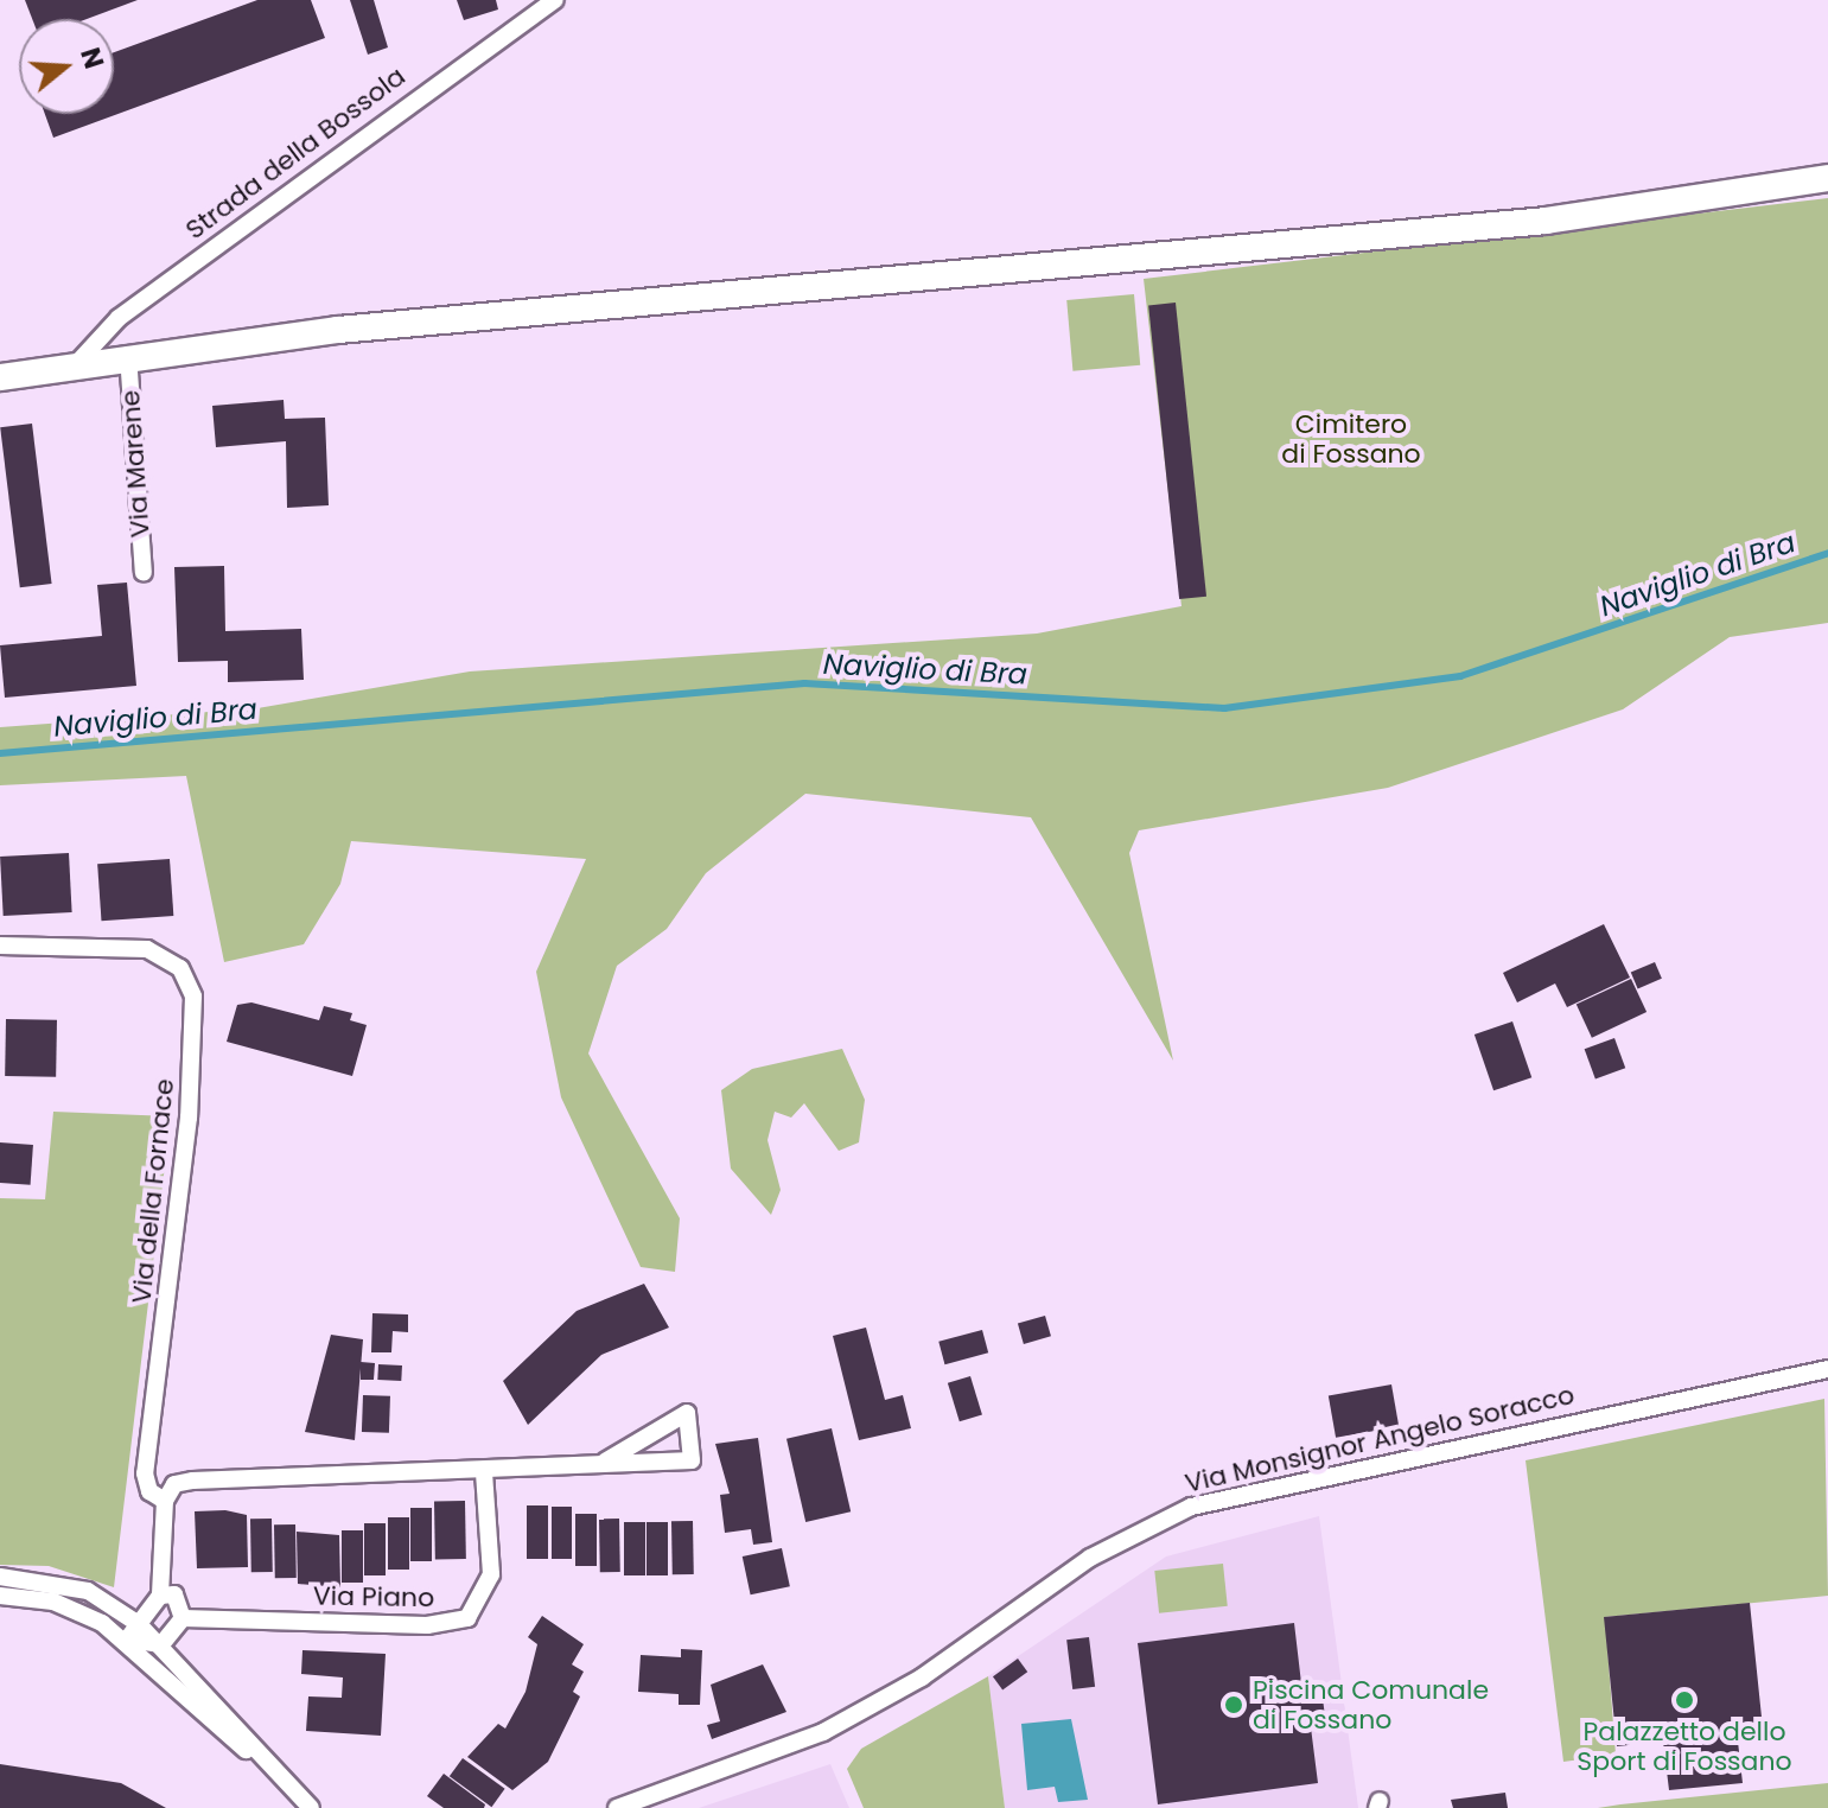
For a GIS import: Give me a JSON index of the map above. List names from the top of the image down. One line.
{"streets":{"street":["Strada della Bossola","Via Marene","Via della Fornace","Via Monsignor Angelo Soracco","Via Piano"]},"water":["Naviglio di Bra"],"parks":["Cimitero di Fossano"],"places":["Palazzetto dello Sport di Fossano","Piscina Comunale di Fossano"],"north":"right"}
